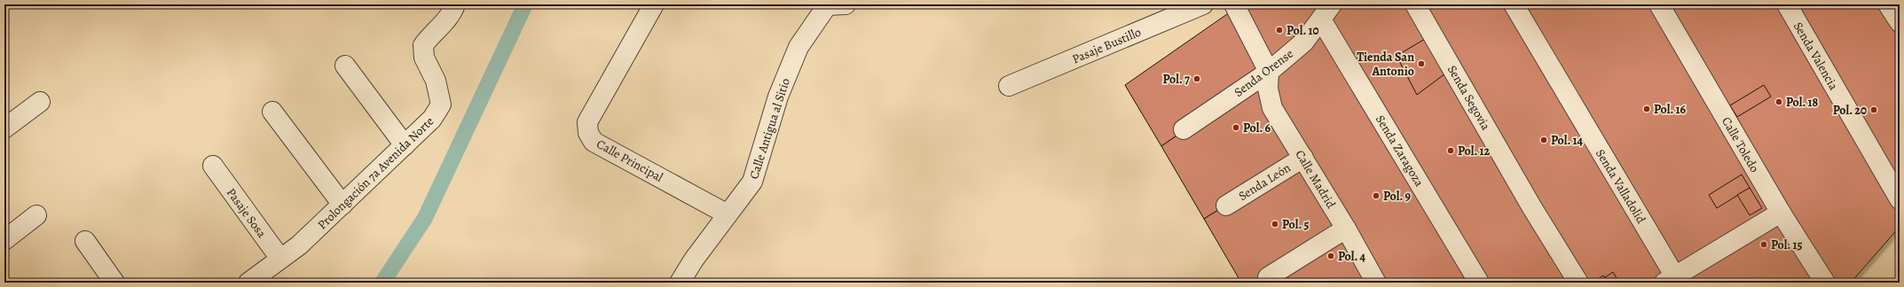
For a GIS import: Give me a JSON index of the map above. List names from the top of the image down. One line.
{"streets":{"street":["Pasaje Bustillo","Senda Valencia","Senda Orense","Senda Segovia","Calle Antigua al Sitio","Calle Toledo","Senda Zaragoza","Calle Principal","Prolongación 7a Avenida Norte","Calle Madrid","Senda León","Senda Valladolid","Pasaje Sosa"]},"crossings":[["Senda Orense","Senda Zaragoza"],["Senda Orense","Calle Madrid"],["Calle Antigua al Sitio","Calle Principal"],["Prolongación 7a Avenida Norte","Pasaje Sosa"],["Calle Madrid","Senda León"]],"places":["Pol. 10","Tienda San Antonio","Pol. 7","Pol. 18","Pol. 16","Pol. 20","Pol. 6","Pol. 14","Pol. 12","Pol. 9","Pol. 5","Pol. 15","Pol. 4"]}
